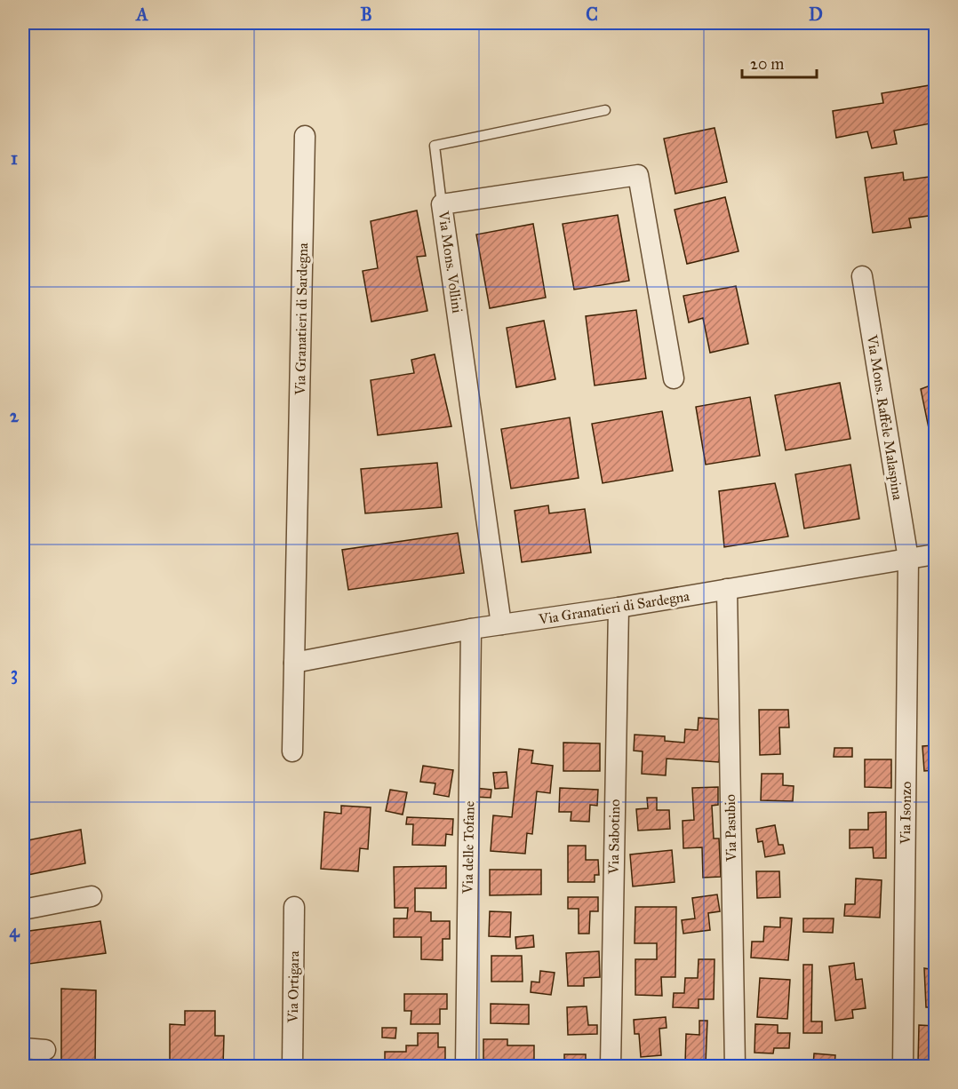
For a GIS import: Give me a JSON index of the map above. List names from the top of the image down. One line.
{"streets":{"street":["Via Mons. Vollini","Via Granatieri di Sardegna","Via Mons. Raffele Malaspina","Via Isonzo","Via Pasubio","Via Sabotino","Via delle Tofane","Via Ortigara"]},"crossings":[["Via Mons. Vollini","Via Granatieri di Sardegna"],["Via Granatieri di Sardegna","Via Mons. Raffele Malaspina"],["Via Granatieri di Sardegna","Via Isonzo"],["Via Granatieri di Sardegna","Via Pasubio"],["Via Granatieri di Sardegna","Via Sabotino"],["Via Granatieri di Sardegna","Via delle Tofane"],["Via Mons. Raffele Malaspina","Via Isonzo"]],"scale_bar":"20 m","grid":{"columns":["A","B","C","D"],"rows":["1","2","3","4"]}}
